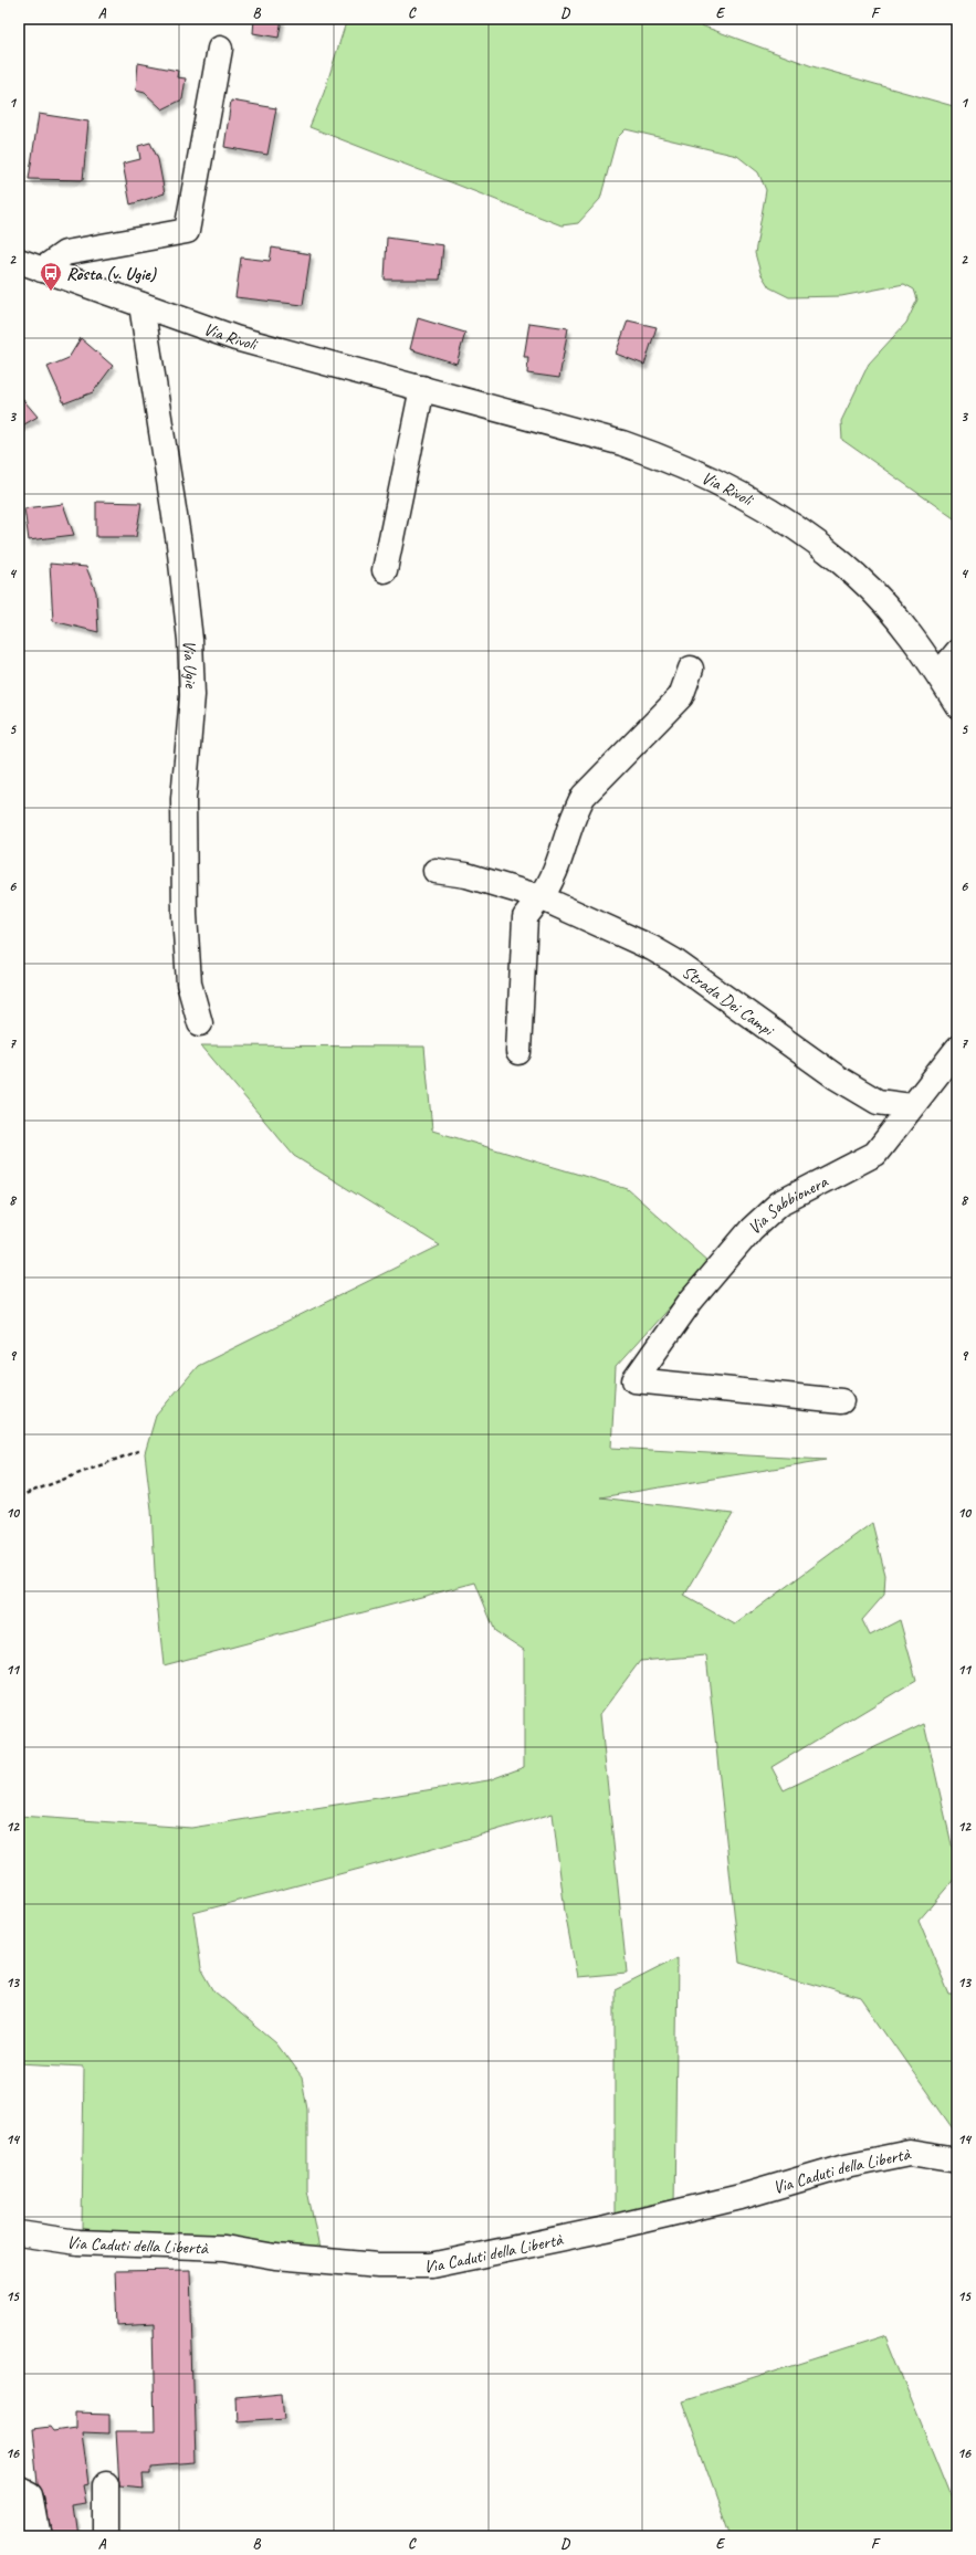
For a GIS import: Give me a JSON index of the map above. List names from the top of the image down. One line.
{"streets":{"street":["Via Rivoli","Via Ugie","Strada Dei Campi","Via Sabbionera","Via Caduti della Libertà"]},"crossings":[["Via Rivoli","Via Ugie"],["Strada Dei Campi","Via Sabbionera"]],"places":{"bus stop":["Rosta (v. Ugie)"]},"grid":{"columns":["A","B","C","D","E","F"],"rows":["1","2","3","4","5","6","7","8","9","10","11","12","13","14","15","16"]}}
